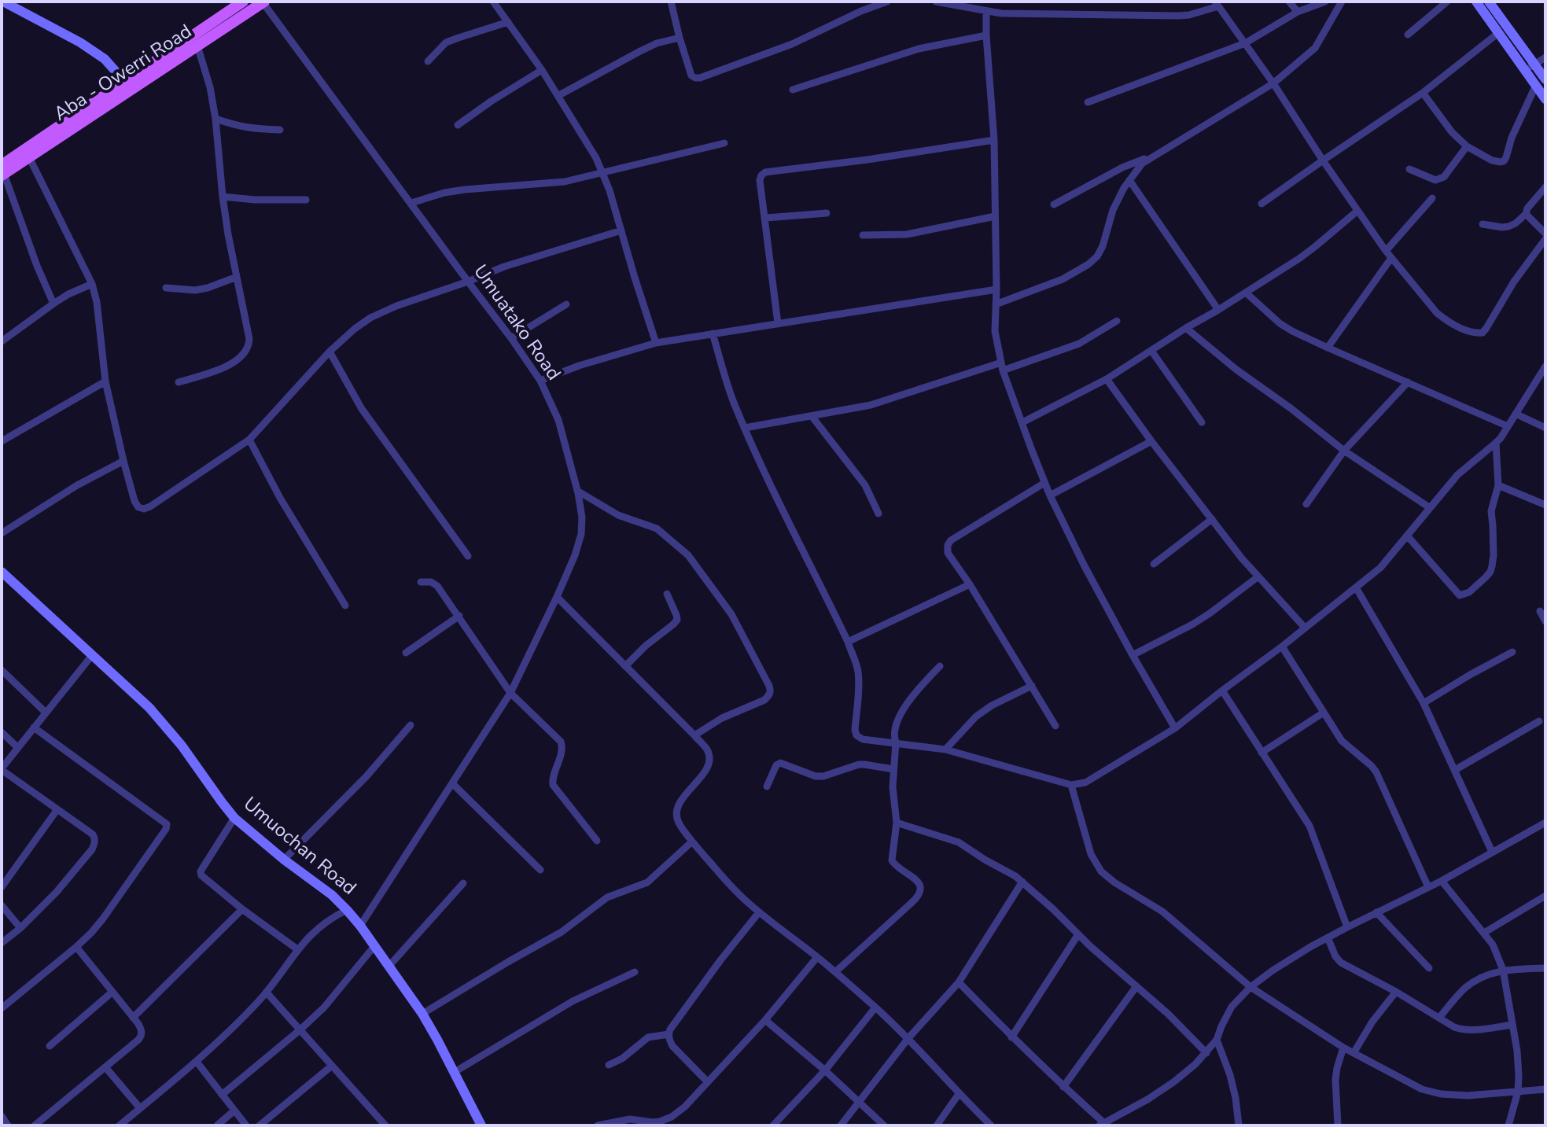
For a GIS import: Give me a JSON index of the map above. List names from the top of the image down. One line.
{"streets":{"main road":["Aba - Owerri Road"],"street":["Umuatako Road","Umuochan Road"]},"crossings":[["Aba - Owerri Road","Umuatako Road"],["Umuatako Road","Umuochan Road"]]}
